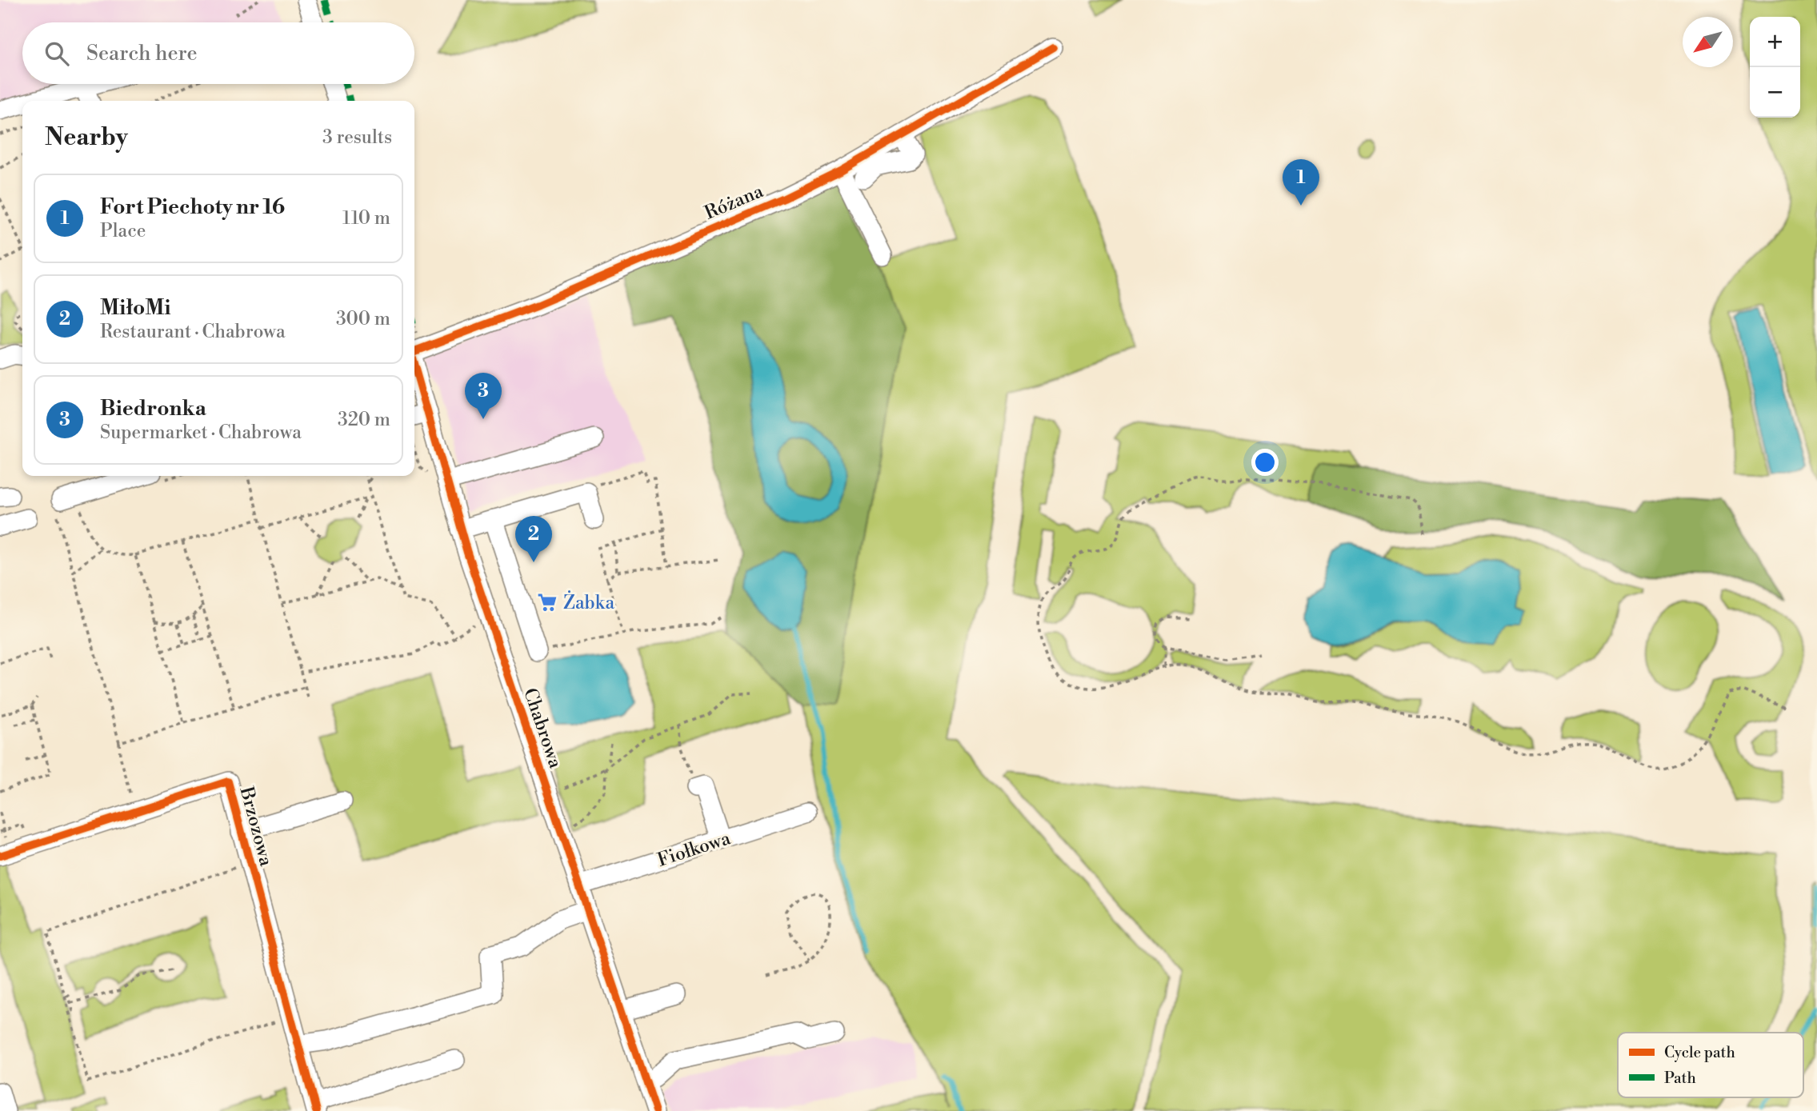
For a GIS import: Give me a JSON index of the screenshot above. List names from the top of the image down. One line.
{"streets":{"street":["Różana","Chabrowa","Brzozowa","Fiołkowa"]},"crossings":[["Chabrowa","Fiołkowa"]],"places":{"supermarket":["Żabka"]},"legend":["Cycle path","Path"],"north":"bottom left","page":{"map_buttons":["+","−"],"search":"Search here","heading":["Nearby","3 results"],"pins":["1","3","2"],"list":[{"mark":"1","name":"Fort Piechoty nr 16","note":"Place","value":"110 m"},{"mark":"2","name":"MiłoMi","note":"Restaurant · Chabrowa","value":"300 m"},{"mark":"3","name":"Biedronka","note":"Supermarket · Chabrowa","value":"320 m"}]}}
